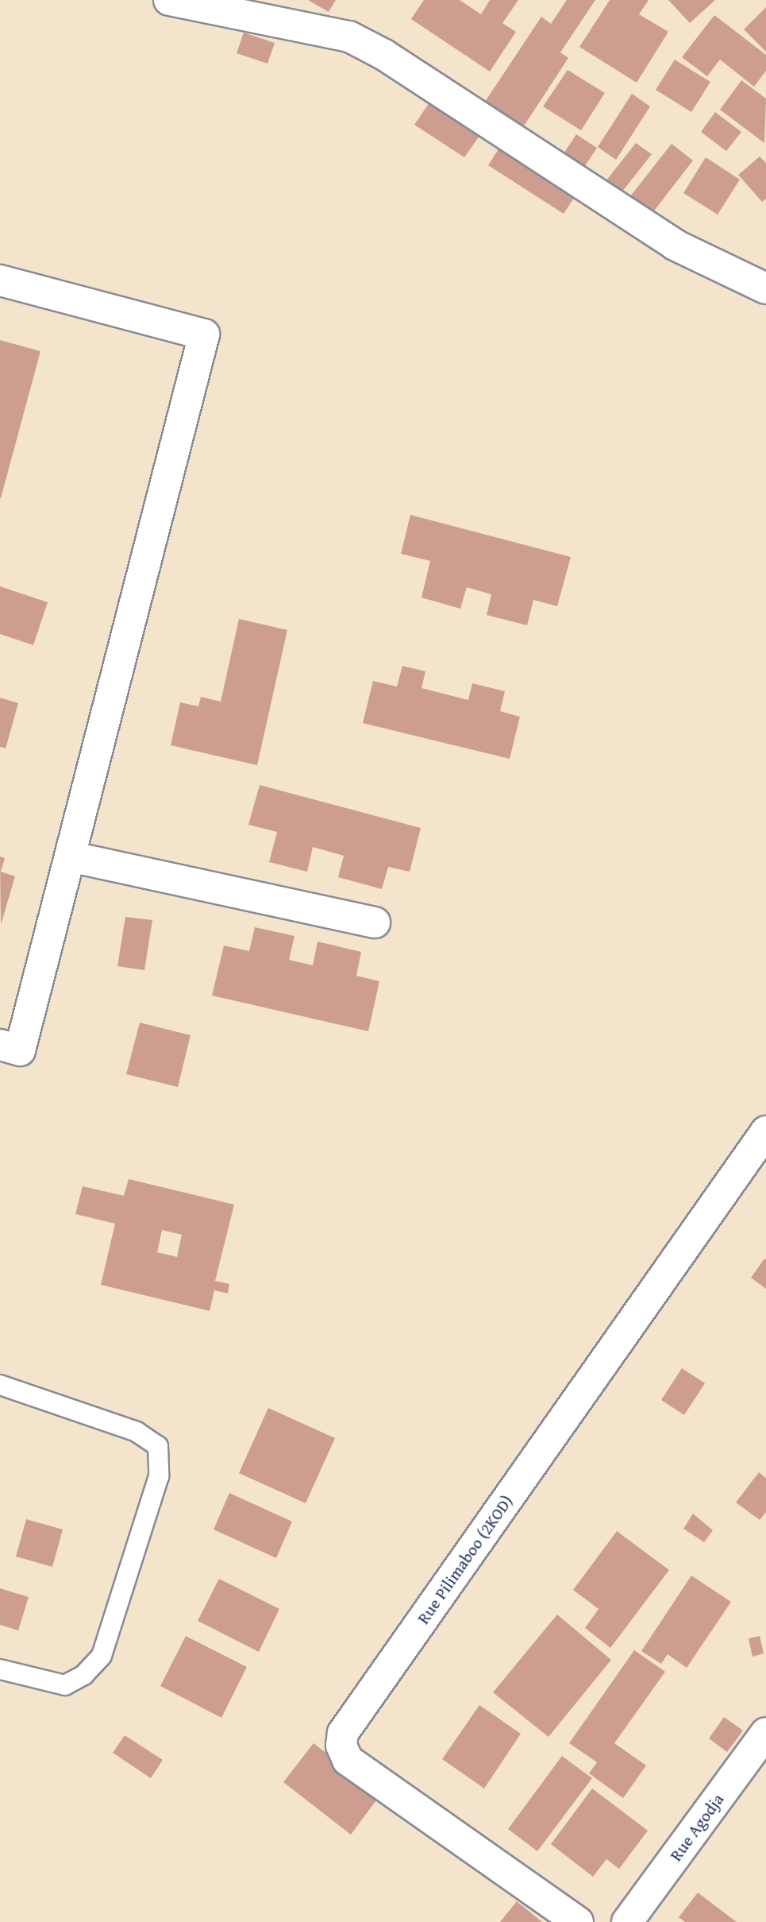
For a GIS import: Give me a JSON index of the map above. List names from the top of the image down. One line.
{"streets":{"street":["Rue Pilimaboo (2KOD)","Rue Agodja"]}}
